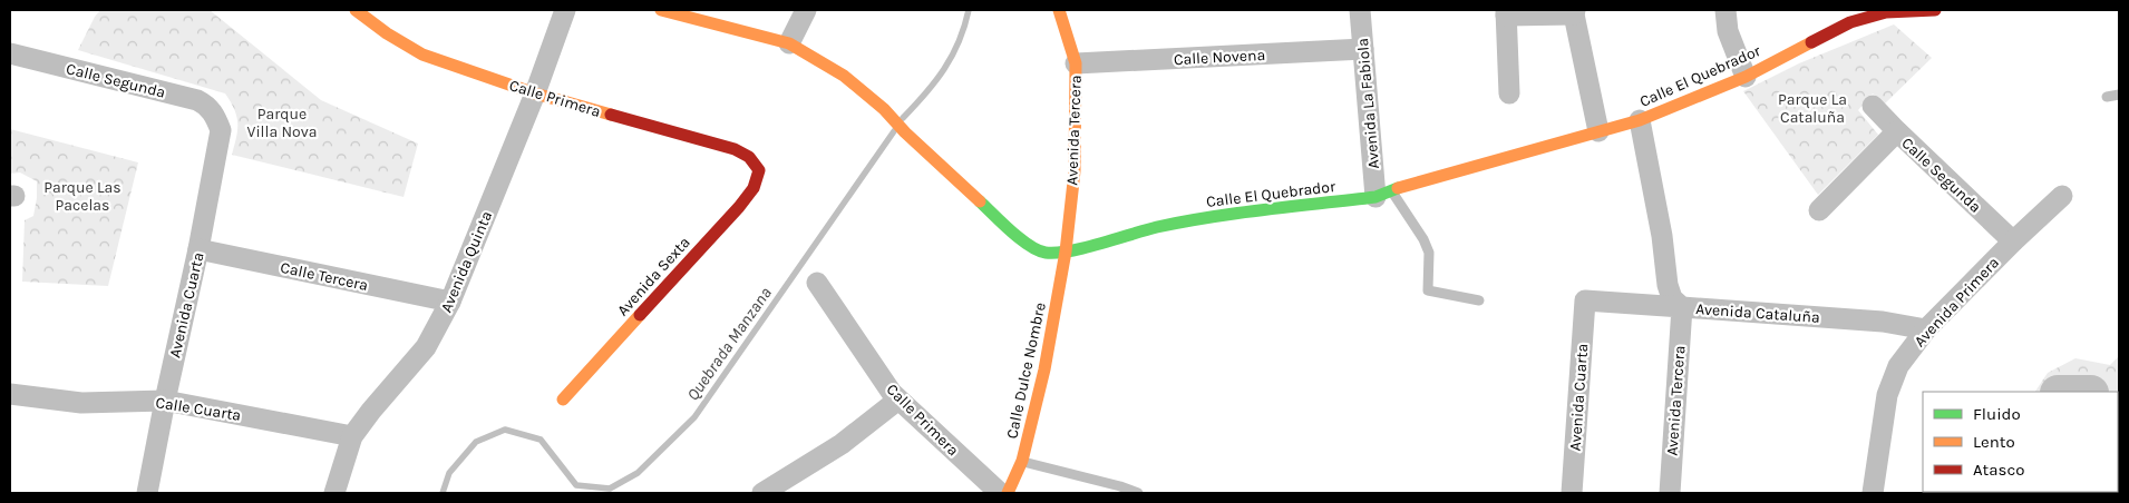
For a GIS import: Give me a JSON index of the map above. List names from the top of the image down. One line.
{"streets":{"street":["Calle Novena","Calle El Quebrador","Calle Segunda","Calle Primera","Avenida La Fabiola","Avenida Tercera","Avenida Quinta","Calle Tercera","Avenida Sexta","Avenida Primera","Avenida Cuarta","Avenida Cataluña","Calle Dulce Nombre","Calle Cuarta"]},"crossings":[["Calle Novena","Avenida La Fabiola"],["Calle Novena","Avenida Tercera"],["Calle El Quebrador","Avenida La Fabiola"],["Calle El Quebrador","Avenida Tercera"],["Calle El Quebrador","Avenida Cataluña"],["Calle El Quebrador","Calle Dulce Nombre"],["Calle Segunda","Avenida Primera"],["Calle Segunda","Avenida Cuarta"],["Calle Primera","Avenida Quinta"],["Calle Primera","Avenida Sexta"],["Avenida Tercera","Avenida Cuarta"],["Avenida Tercera","Avenida Cataluña"],["Avenida Tercera","Calle Dulce Nombre"],["Avenida Quinta","Calle Tercera"],["Avenida Quinta","Calle Cuarta"],["Calle Tercera","Avenida Cuarta"],["Avenida Primera","Avenida Cataluña"],["Avenida Cuarta","Avenida Cataluña"],["Avenida Cuarta","Calle Cuarta"]],"water":["Quebrada Manzana"],"parks":["Parque La Cataluña","Parque Villa Nova","Parque Las Pacelas"],"legend":["Fluido","Lento","Atasco"]}
